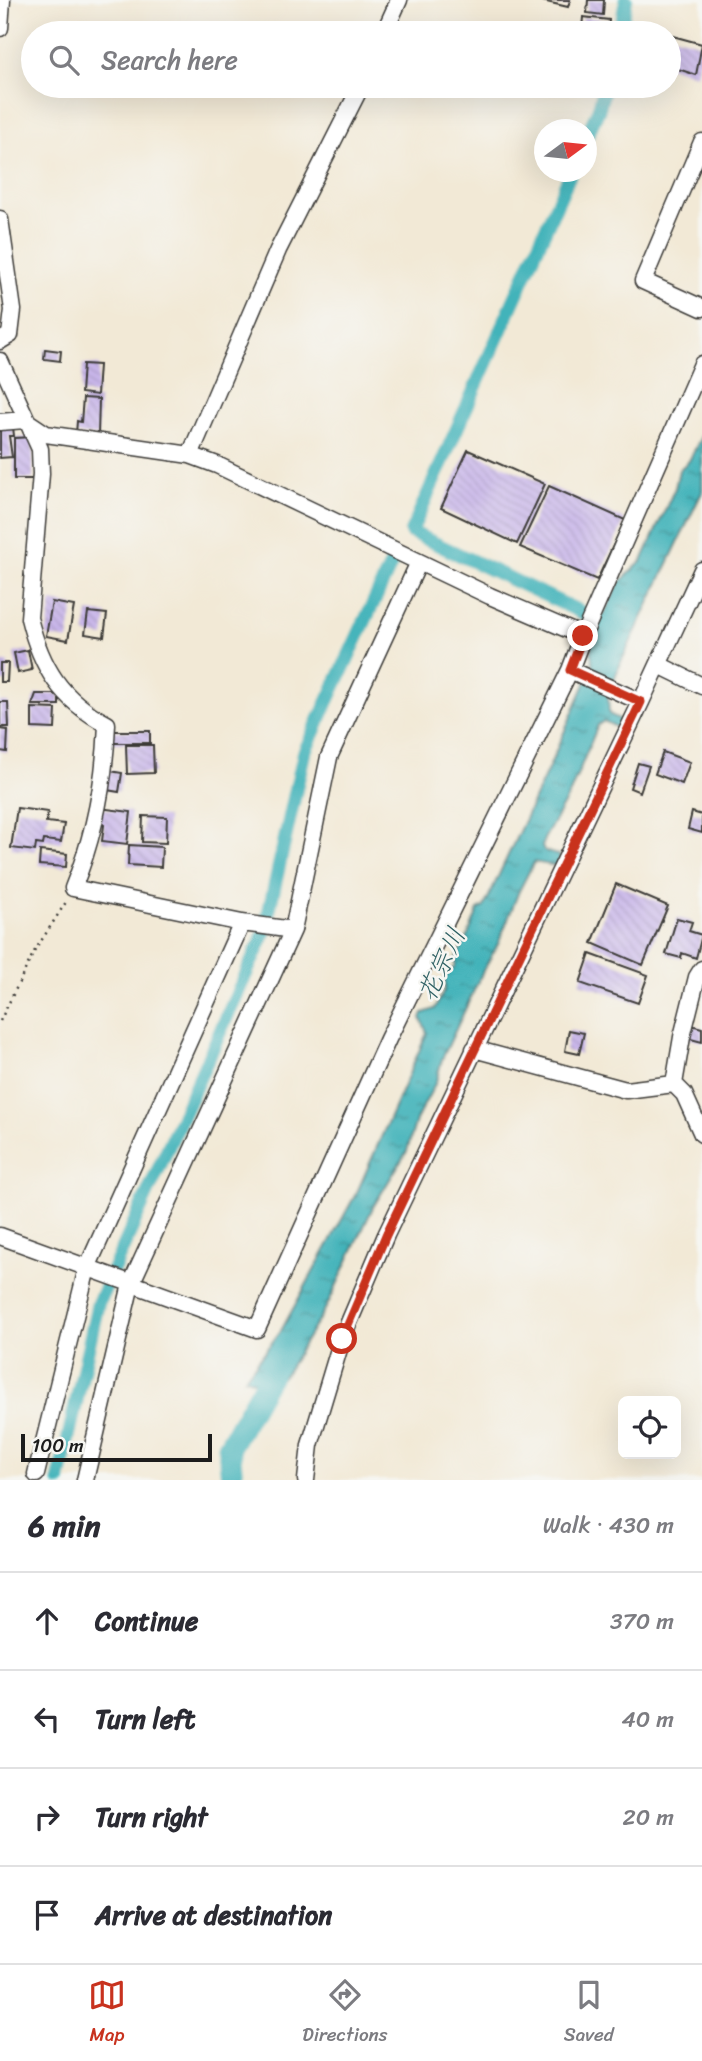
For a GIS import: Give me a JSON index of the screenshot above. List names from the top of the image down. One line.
{"water":["花宗川"],"scale_bar":"100 m","north":"right","page":{"search":"Search here","scale":"100 m","heading":["6 min","Walk · 430 m"],"list":[["Continue","370 m"],["Turn left","40 m"],["Turn right","20 m"],"Arrive at destination"],"nav":["Map","Directions","Saved"]}}
